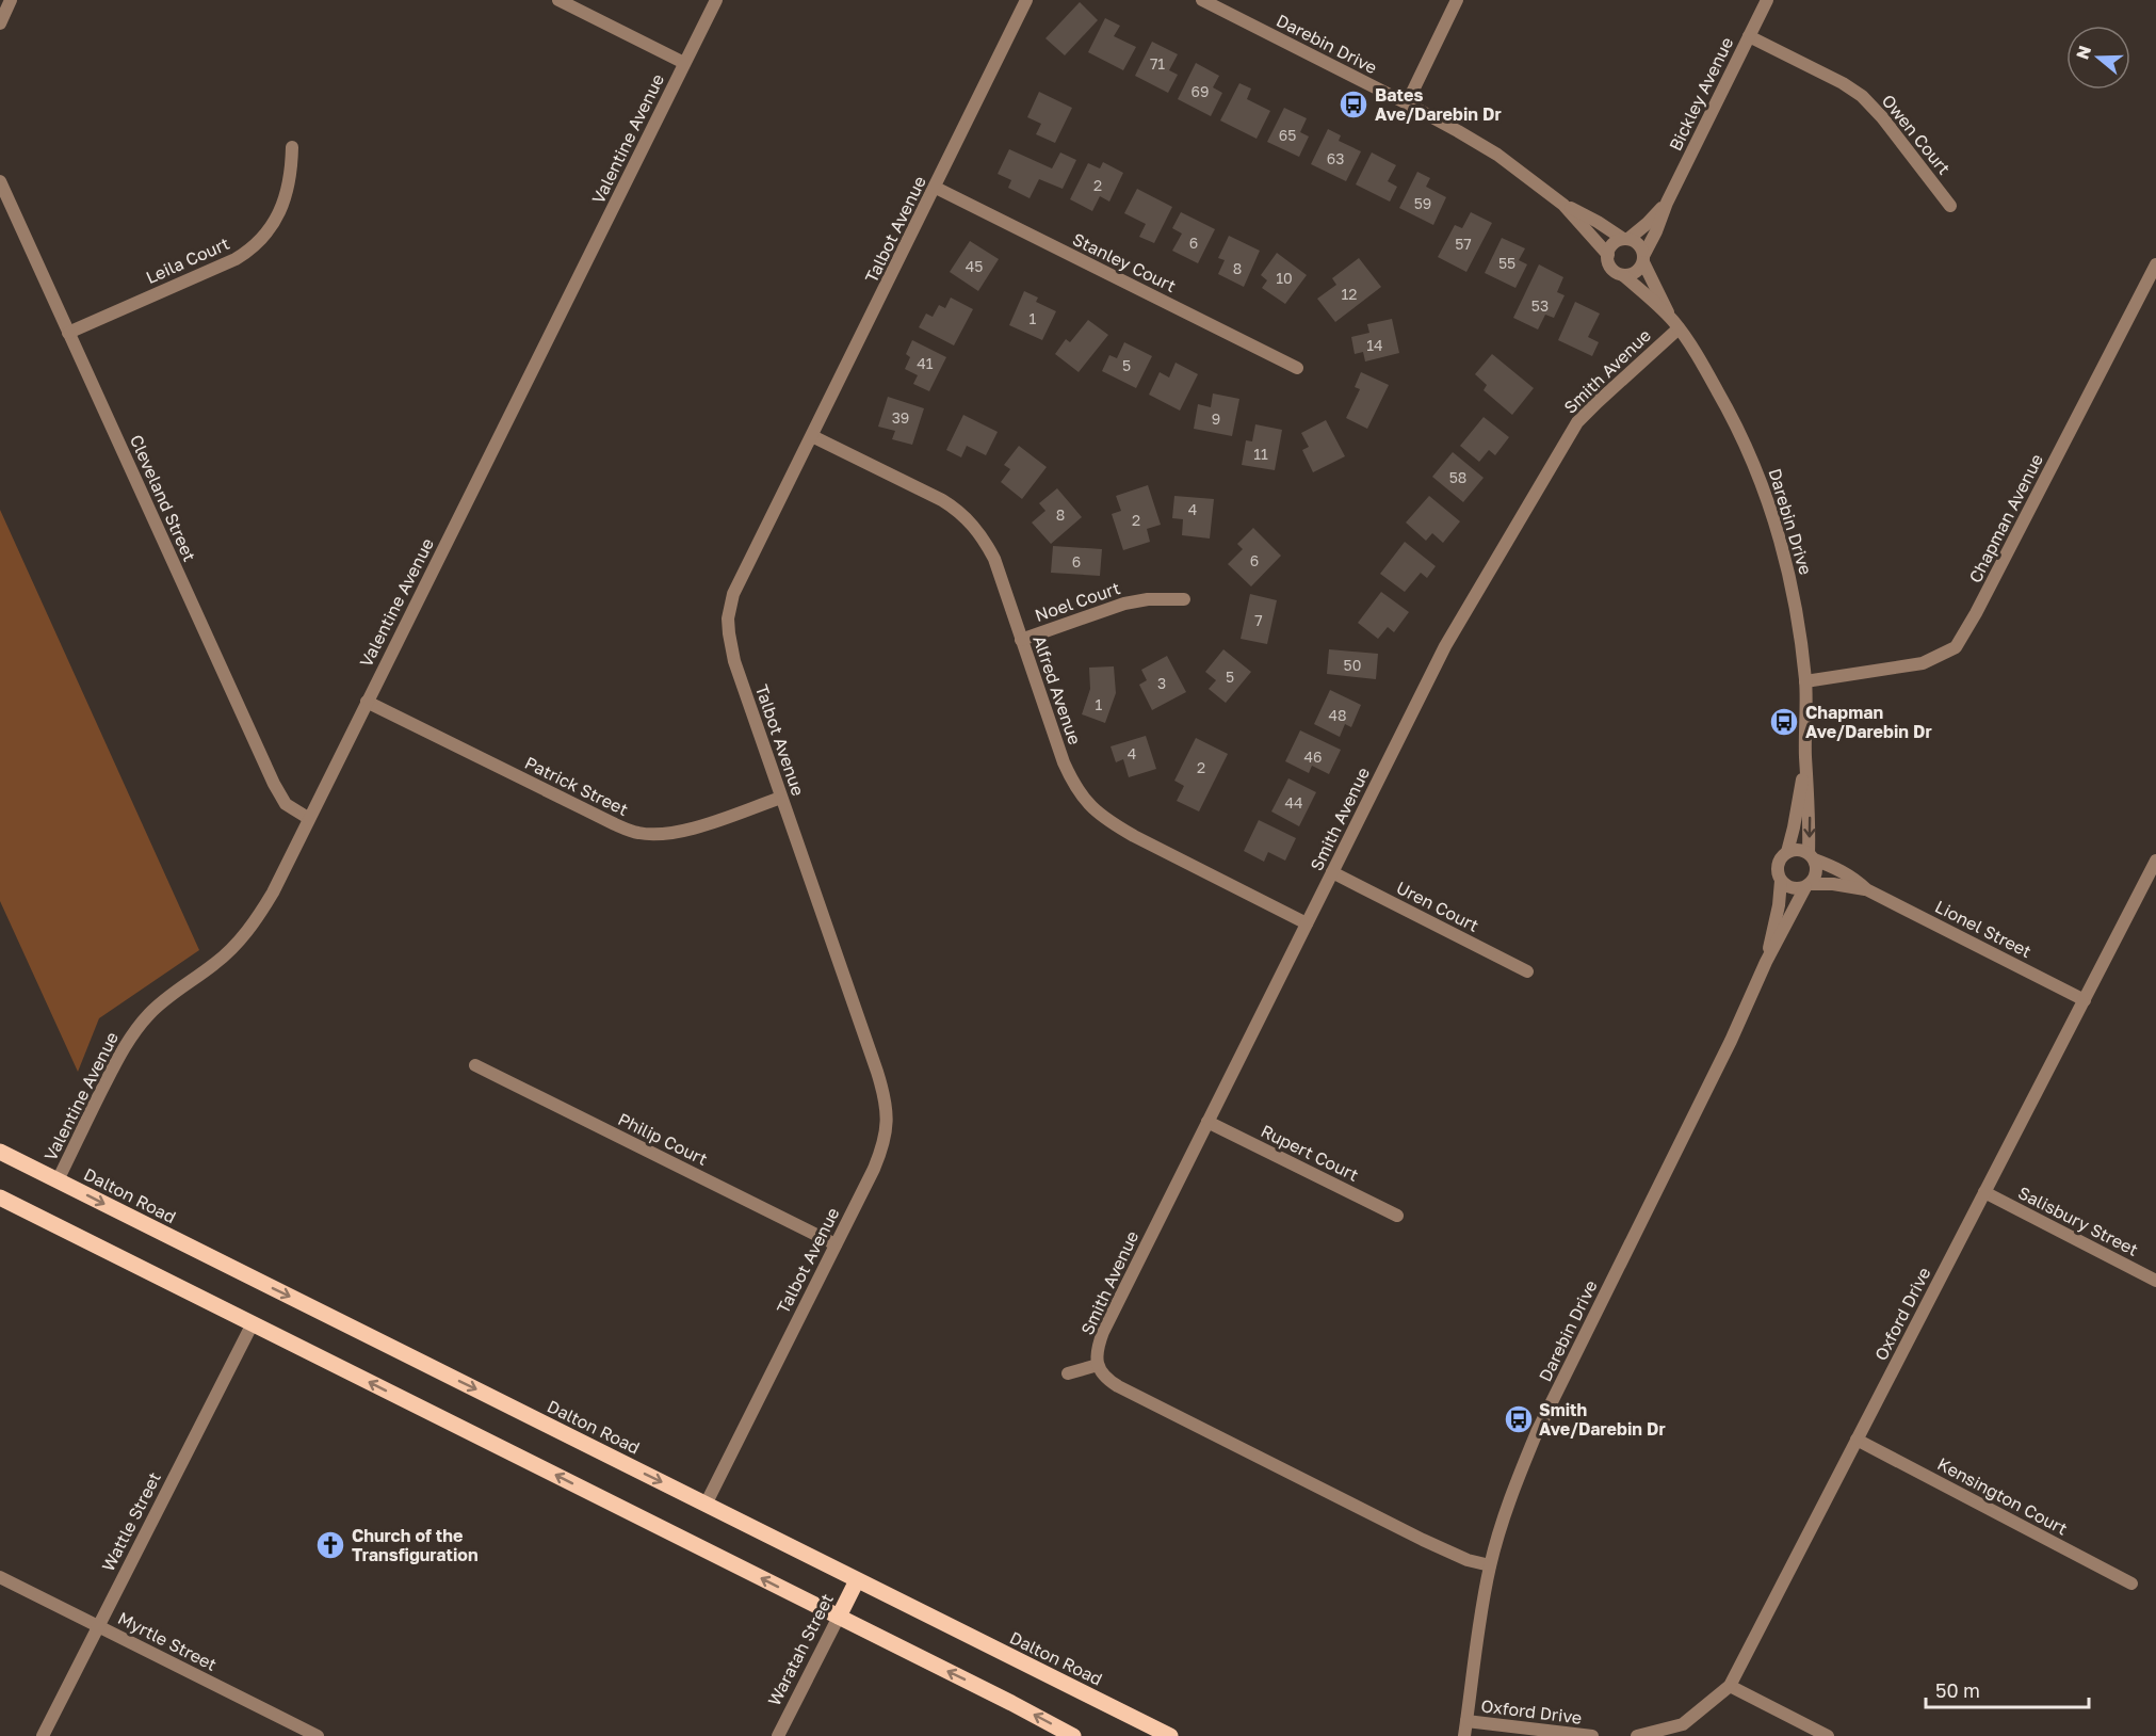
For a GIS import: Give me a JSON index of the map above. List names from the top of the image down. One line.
{"streets":{"main road":["Dalton Road","Waratah Street"],"street":["Darebin Drive","Bickley Avenue","Owen Court","Valentine Avenue","Talbot Avenue","Leila Court","Stanley Court","Smith Avenue","Cleveland Street","Chapman Avenue","Noel Court","Alfred Avenue","Patrick Street","Uren Court","Lionel Street","Philip Court","Rupert Court","Salisbury Street","Oxford Drive","Kensington Court","Wattle Street","Myrtle Street"]},"crossings":[["Darebin Drive","Bickley Avenue"],["Darebin Drive","Smith Avenue"],["Darebin Drive","Chapman Avenue"],["Darebin Drive","Lionel Street"],["Darebin Drive","Oxford Drive"],["Bickley Avenue","Owen Court"],["Valentine Avenue","Cleveland Street"],["Valentine Avenue","Patrick Street"],["Valentine Avenue","Dalton Road"],["Talbot Avenue","Stanley Court"],["Talbot Avenue","Alfred Avenue"],["Talbot Avenue","Patrick Street"],["Talbot Avenue","Philip Court"],["Talbot Avenue","Dalton Road"],["Leila Court","Cleveland Street"],["Smith Avenue","Alfred Avenue"],["Smith Avenue","Uren Court"],["Smith Avenue","Rupert Court"],["Noel Court","Alfred Avenue"],["Lionel Street","Oxford Drive"],["Dalton Road","Waratah Street"],["Salisbury Street","Oxford Drive"],["Oxford Drive","Kensington Court"],["Wattle Street","Myrtle Street"]],"places":{"bus stop":["Bates Ave/Darebin Dr","Chapman Ave/Darebin Dr","Smith Ave/Darebin Dr"],"church":["Church of the Transfiguration"]},"house_numbers":["71","69","65","63","2","59","6","57","55","45","8","10","12","53","1","14","41","5","39","9","11","58","4","8","2","6","6","7","50","5","3","1","48","4","46","2","44"],"scale_bar":"50 m","north":"left"}
